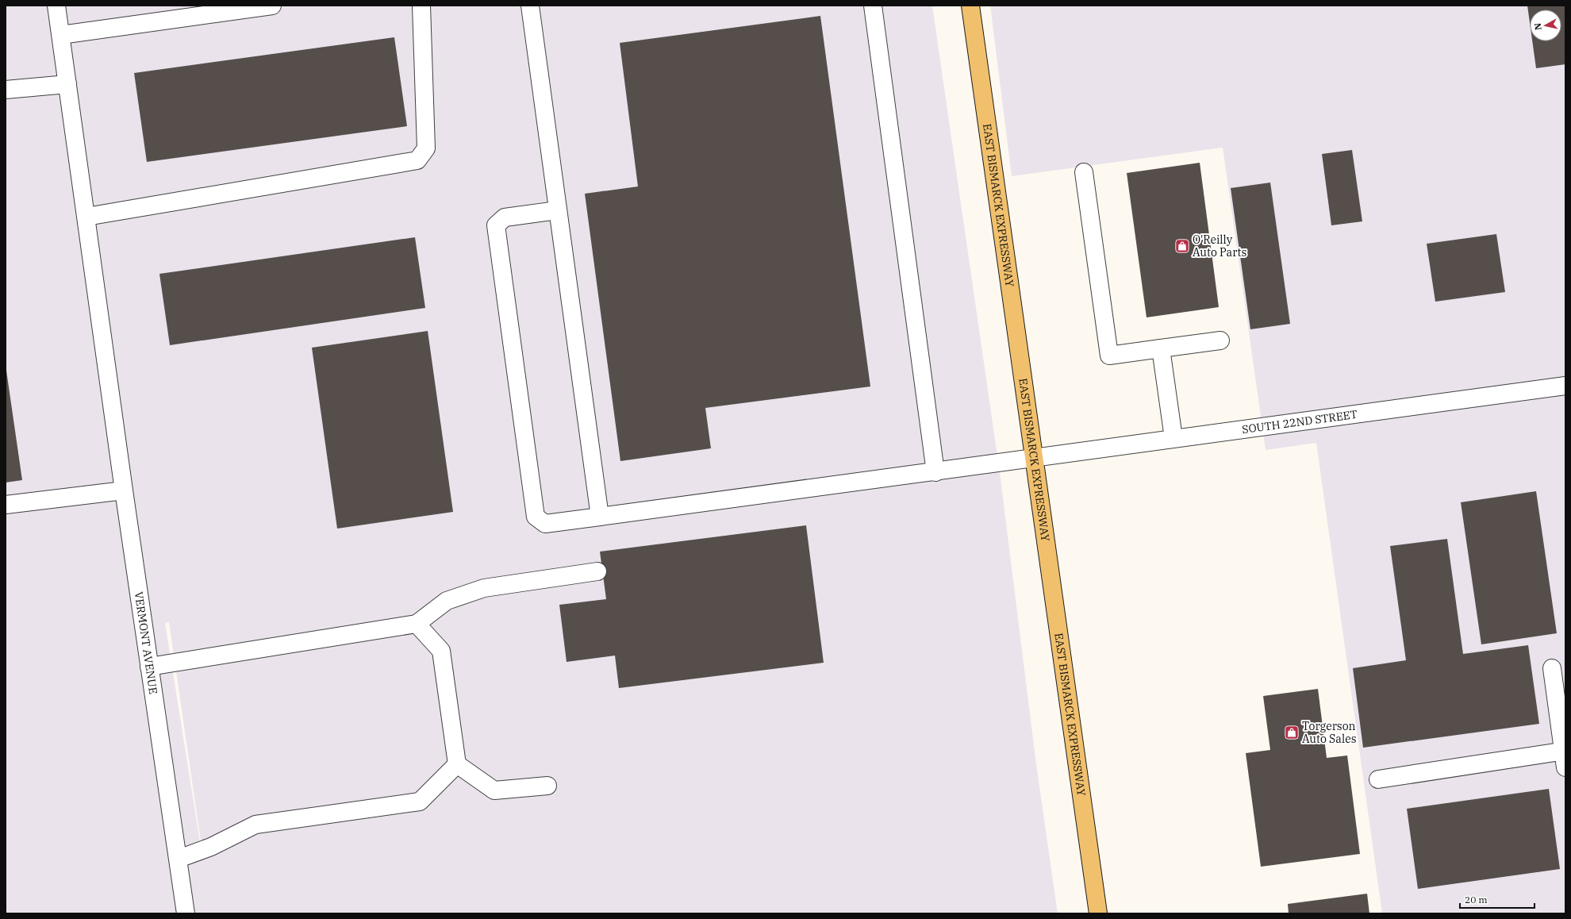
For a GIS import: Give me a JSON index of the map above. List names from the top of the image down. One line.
{"streets":{"main road":["EAST BISMARCK EXPRESSWAY"],"street":["SOUTH 22ND STREET","VERMONT AVENUE"]},"crossings":[["EAST BISMARCK EXPRESSWAY","SOUTH 22ND STREET"]],"places":{"shop":["O'Reilly Auto Parts","Torgerson Auto Sales"]},"scale_bar":"20 m","north":"left"}
